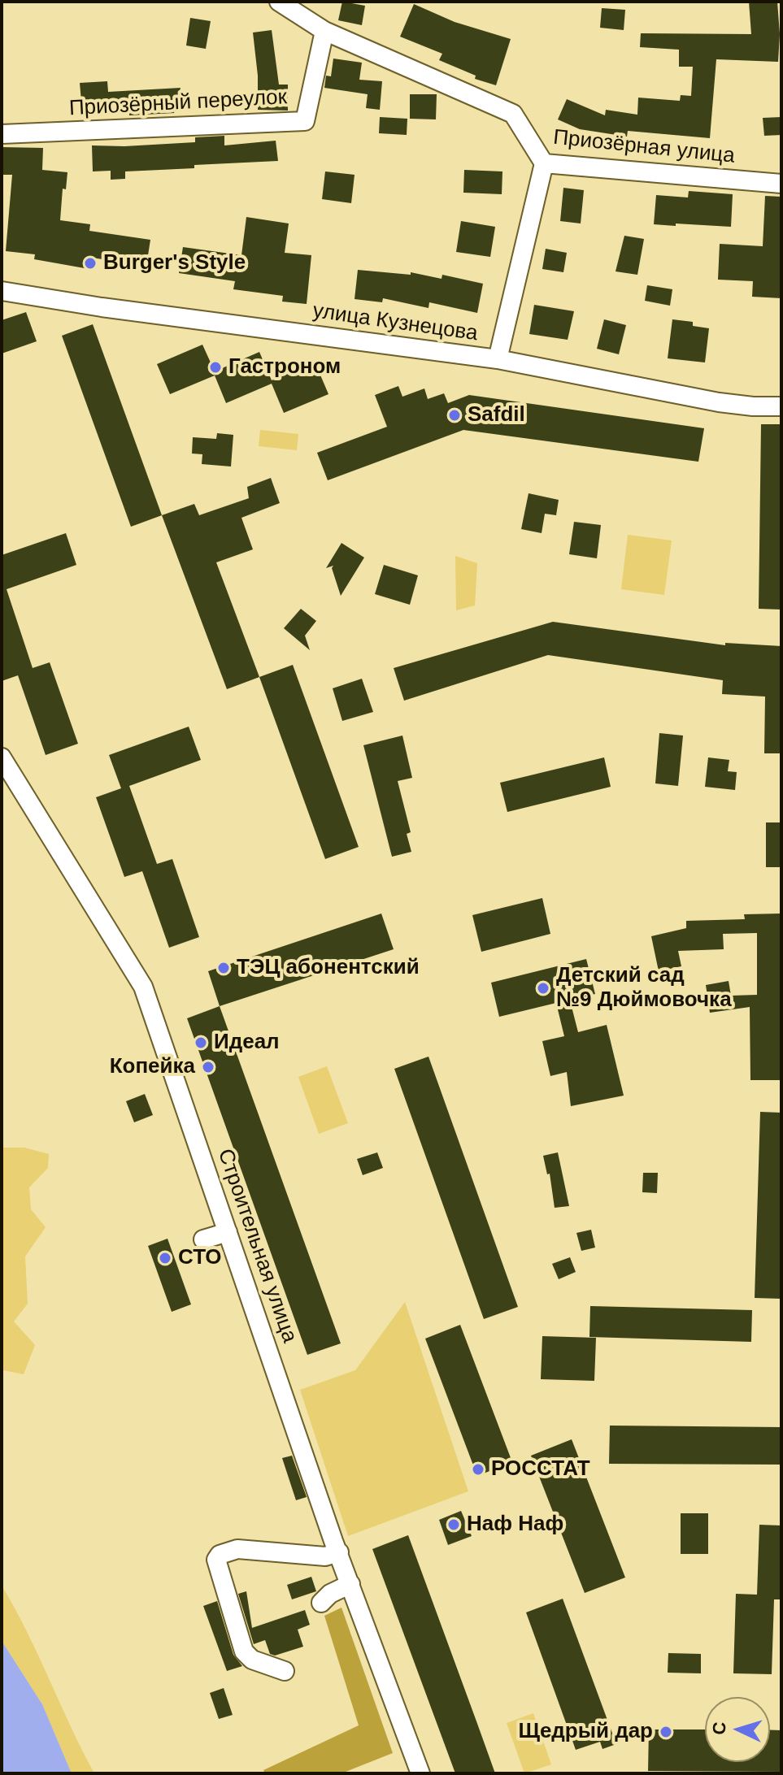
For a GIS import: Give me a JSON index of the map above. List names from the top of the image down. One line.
{"streets":{"street":["Приозёрный переулок","Приозёрная улица","улица Кузнецова","Строительная улица"]},"crossings":[["Приозёрный переулок","Приозёрная улица"]],"places":["Burger's Style","Гастроном","Safdil","ТЭЦ абонентский","Детский сад №9 Дюймовочка","Идеал","Копейка","СТО","РОССТАТ","Наф Наф","Щедрый дар"],"north":"left"}
